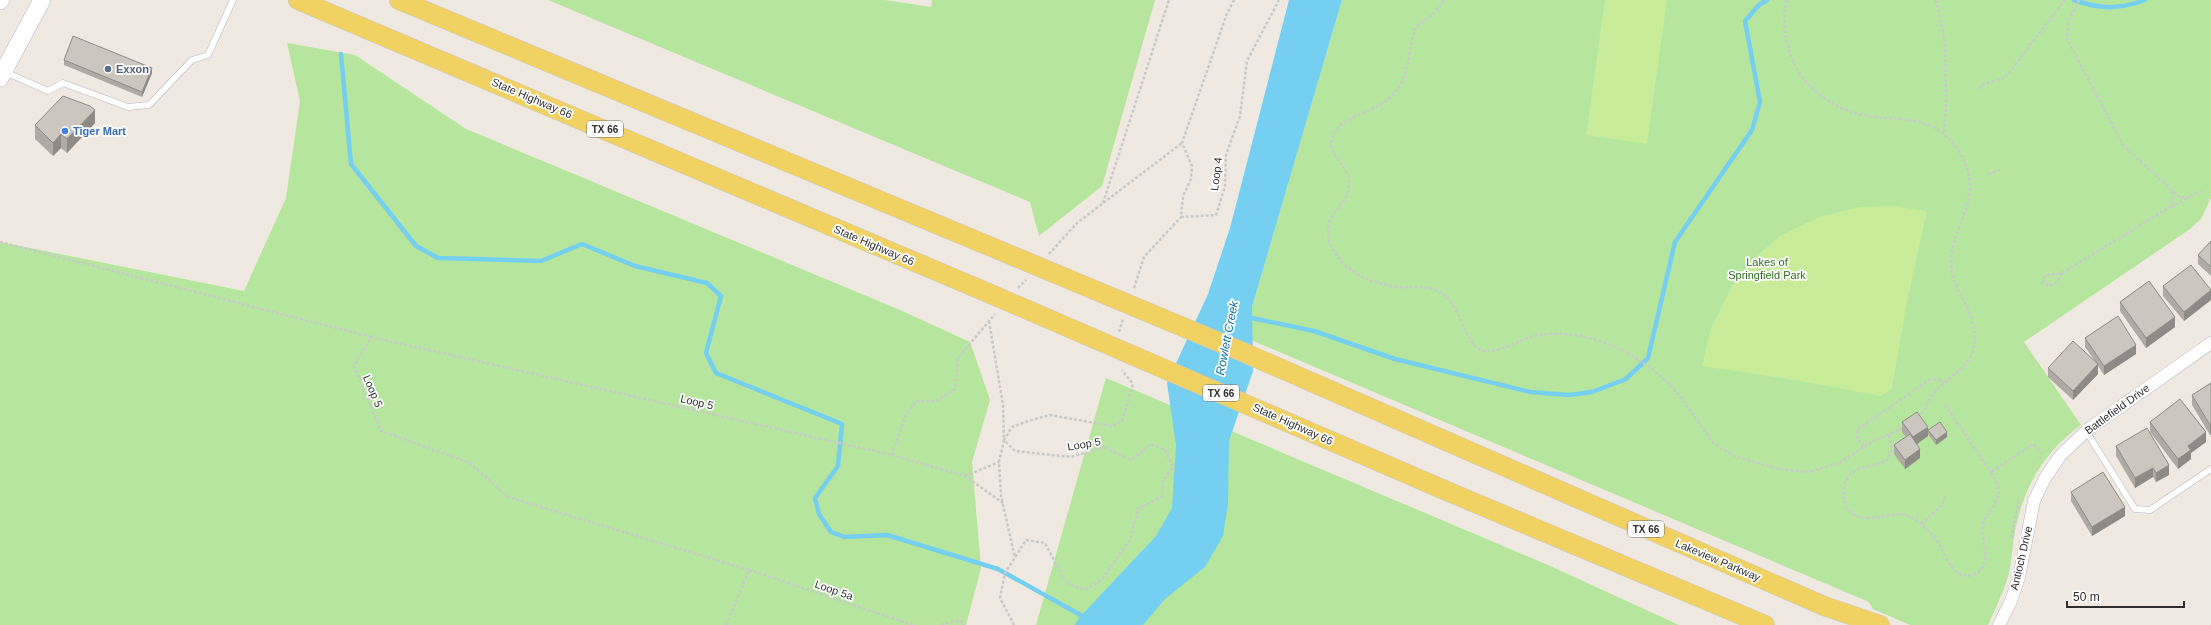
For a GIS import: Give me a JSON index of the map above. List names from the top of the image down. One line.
{"streets":{"main road":["State Highway 66","TX 66","Lakeview Parkway"],"street":["Battlefield Drive","Antioch Drive"],"path":["Loop 4","Loop 5","Loop 5a"]},"crossings":[["Loop 5","Loop 5a"],["Battlefield Drive","Antioch Drive"]],"water":["Rowlett Creek"],"parks":["Lakes of Springfield Park"],"places":["Exxon","Tiger Mart"],"scale_bar":"50 m"}
